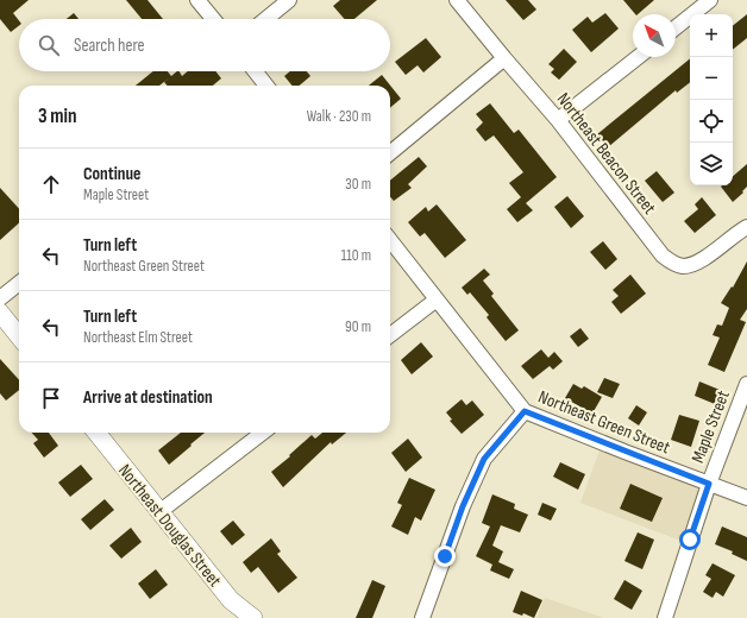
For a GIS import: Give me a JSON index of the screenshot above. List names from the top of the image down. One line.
{"streets":{"main road":["Northeast Douglas Street"],"street":["Northeast Beacon Street","Northeast Green Street","Maple Street"]},"crossings":[["Northeast Green Street","Maple Street"]],"north":"top left","page":{"map_buttons":["+","−"],"search":"Search here","heading":["3 min","Walk · 230 m"],"list":[["Continue","Maple Street","30 m"],["Turn left","Northeast Green Street","110 m"],["Turn left","Northeast Elm Street","90 m"],"Arrive at destination"]}}
